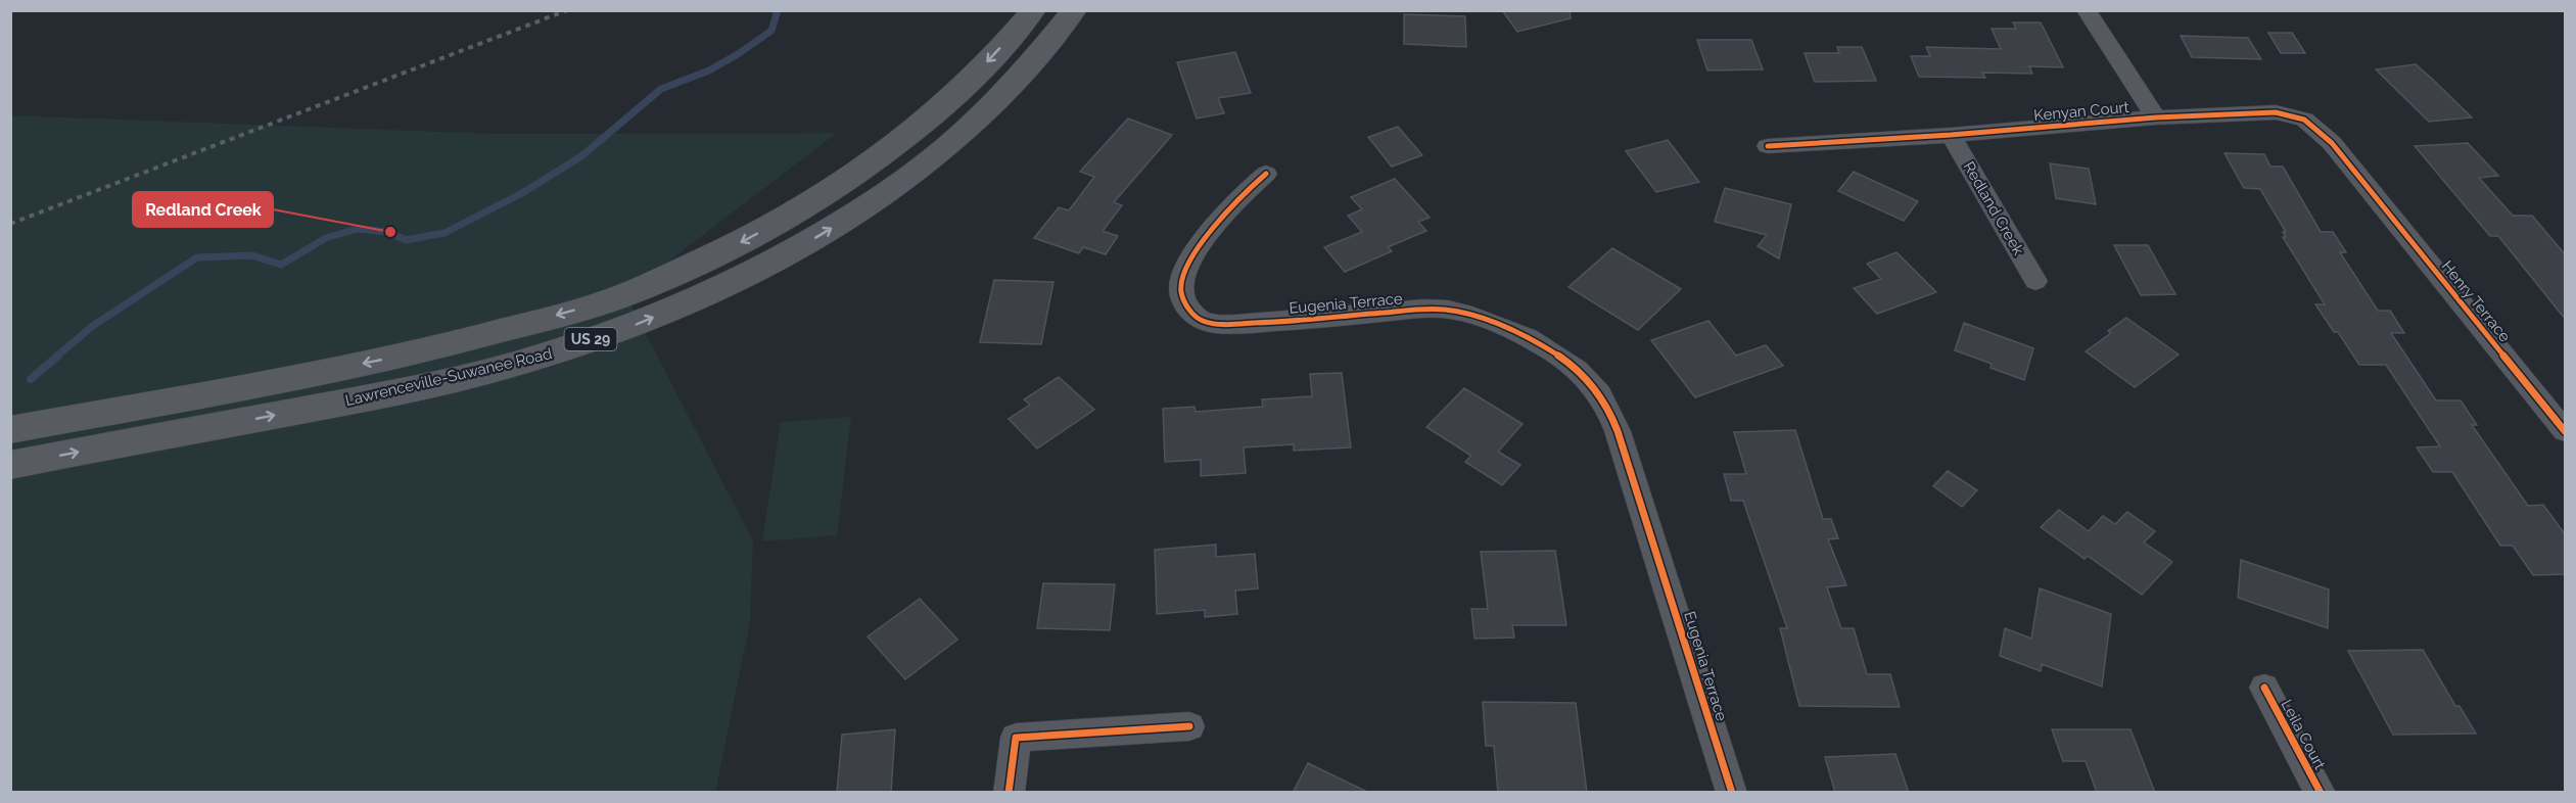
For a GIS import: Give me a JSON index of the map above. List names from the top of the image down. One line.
{"streets":{"main road":["US 29","Lawrenceville-Suwanee Road"],"street":["Kenyan Court","Redland Creek","Henry Terrace","Eugenia Terrace","Leila Court"]},"crossings":[["Kenyan Court","Redland Creek"],["Kenyan Court","Henry Terrace"]],"places":["Redland Creek"]}
